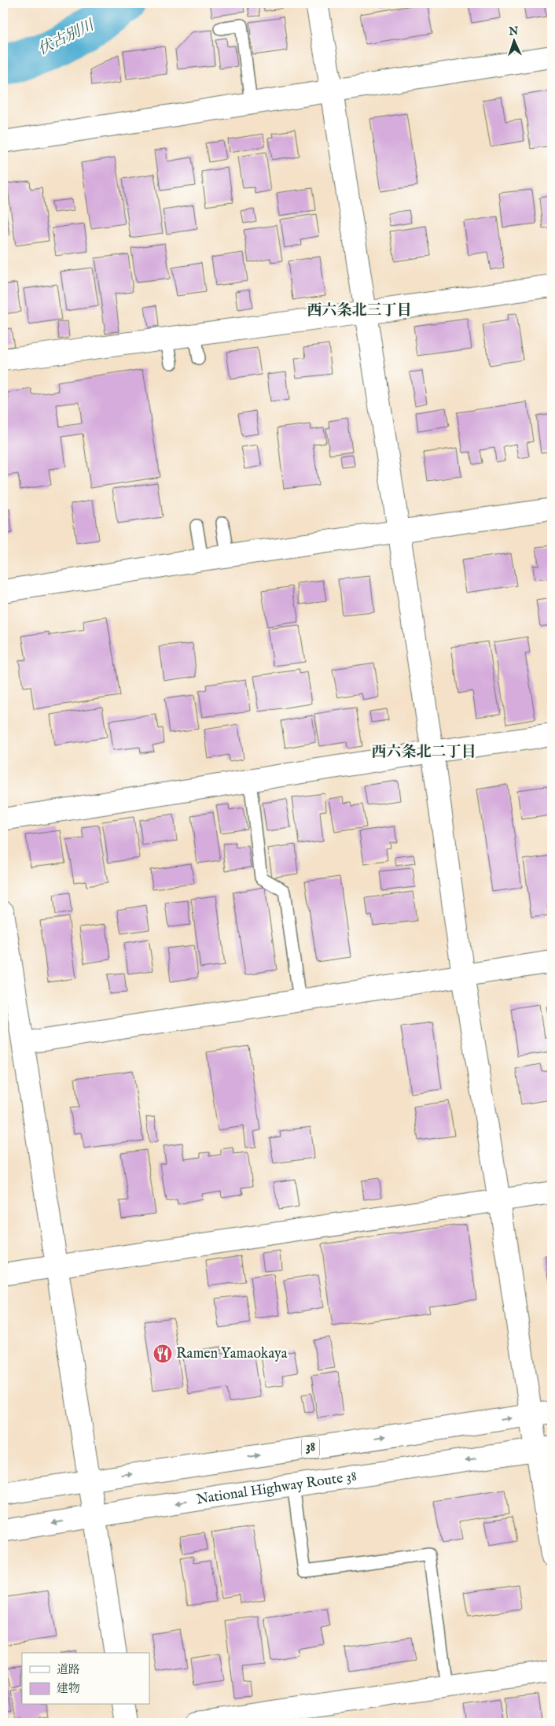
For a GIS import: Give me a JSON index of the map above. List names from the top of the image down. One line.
{"streets":{"main road":["38","National Highway Route 38"]},"districts":["西六条北三丁目","西六条北二丁目"],"water":["伏古別川"],"places":{"restaurant":["Ramen Yamaokaya"]},"legend":["道路","建物"],"north":"top"}
